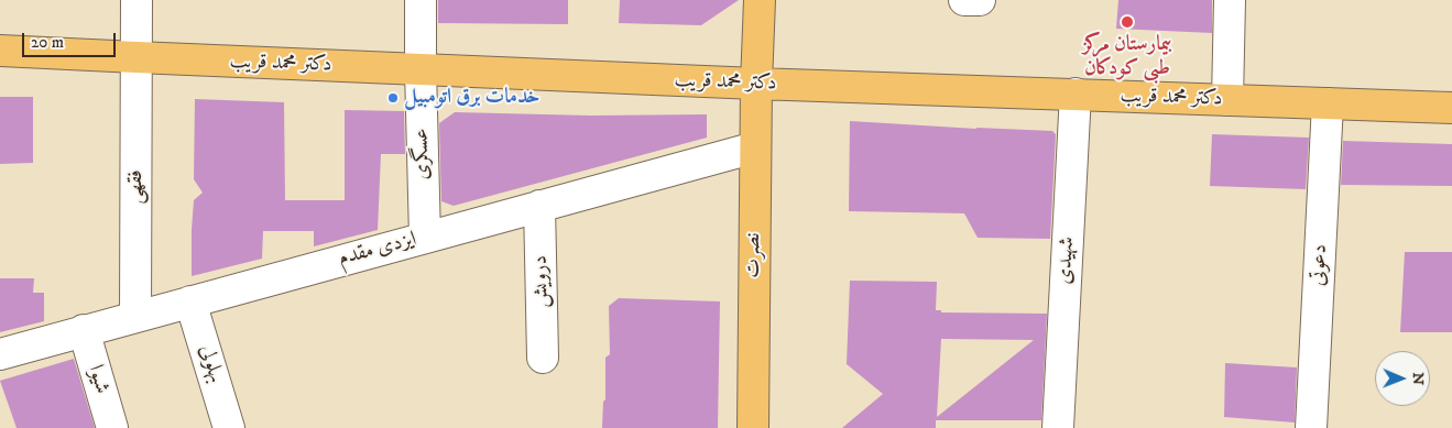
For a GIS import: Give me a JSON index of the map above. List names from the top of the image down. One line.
{"streets":{"main road":["دکتر محمد قریب","نصرت"],"street":["عسگری","فقهی","ایزدی مقدم","شهیدی","دعوتی","درویش","بهلولی","شیوا"]},"crossings":[["دکتر محمد قریب","عسگری"],["دکتر محمد قریب","فقهی"],["دکتر محمد قریب","نصرت"],["دکتر محمد قریب","شهیدی"],["دکتر محمد قریب","دعوتی"],["عسگری","ایزدی مقدم"],["فقهی","ایزدی مقدم"],["ایزدی مقدم","نصرت"],["ایزدی مقدم","درویش"],["ایزدی مقدم","بهلولی"],["ایزدی مقدم","شیوا"]],"places":["بیمارستان مرکز طبی کودکان","خدمات برق اتومبیل"],"scale_bar":"20 m","north":"right"}
